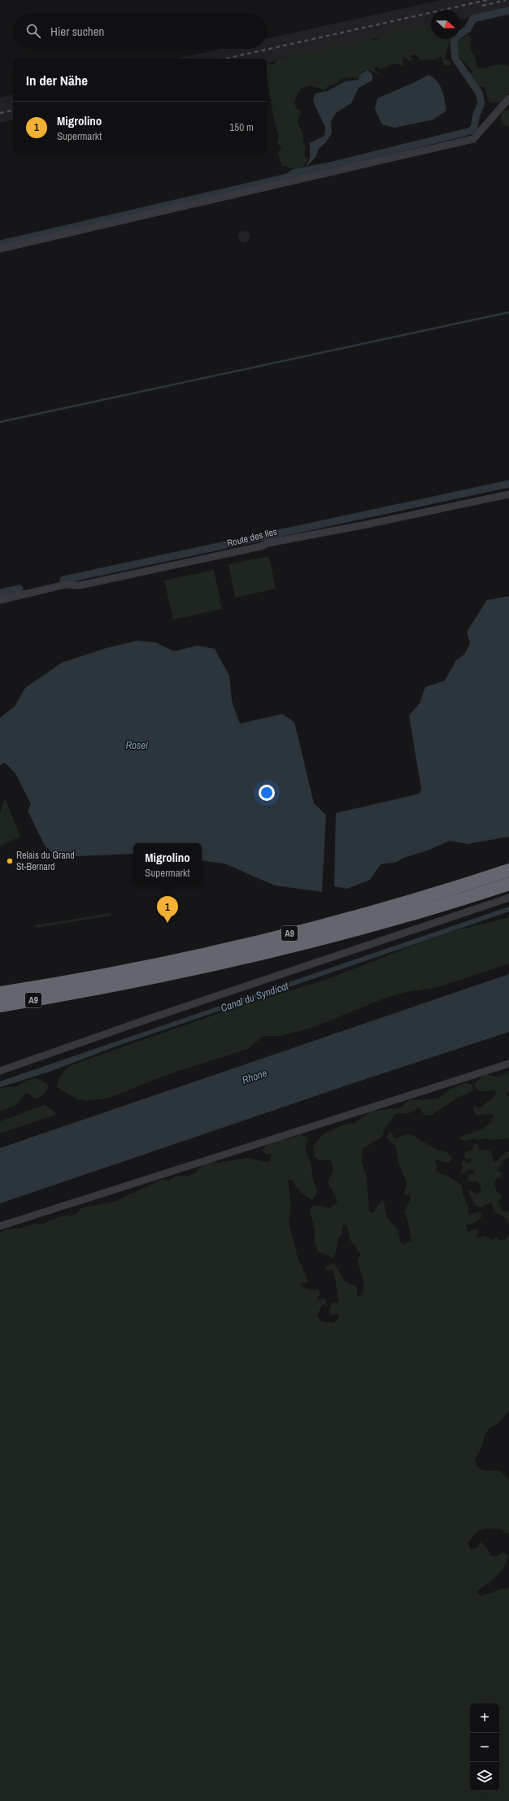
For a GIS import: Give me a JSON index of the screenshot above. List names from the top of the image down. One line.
{"streets":{"highway":["A9"],"street":["Route des Iles"]},"water":["Rosel","Canal du Syndicat","Rhone"],"places":["Relais du Grand St-Bernard"],"north":"right","page":{"search":"Hier suchen","heading":"In der Nähe","list":[{"mark":"1","name":"Migrolino","note":"Supermarkt","value":"150 m"}],"popup":["Migrolino","Supermarkt"],"pins":"1","map_buttons":["+","−"]}}
